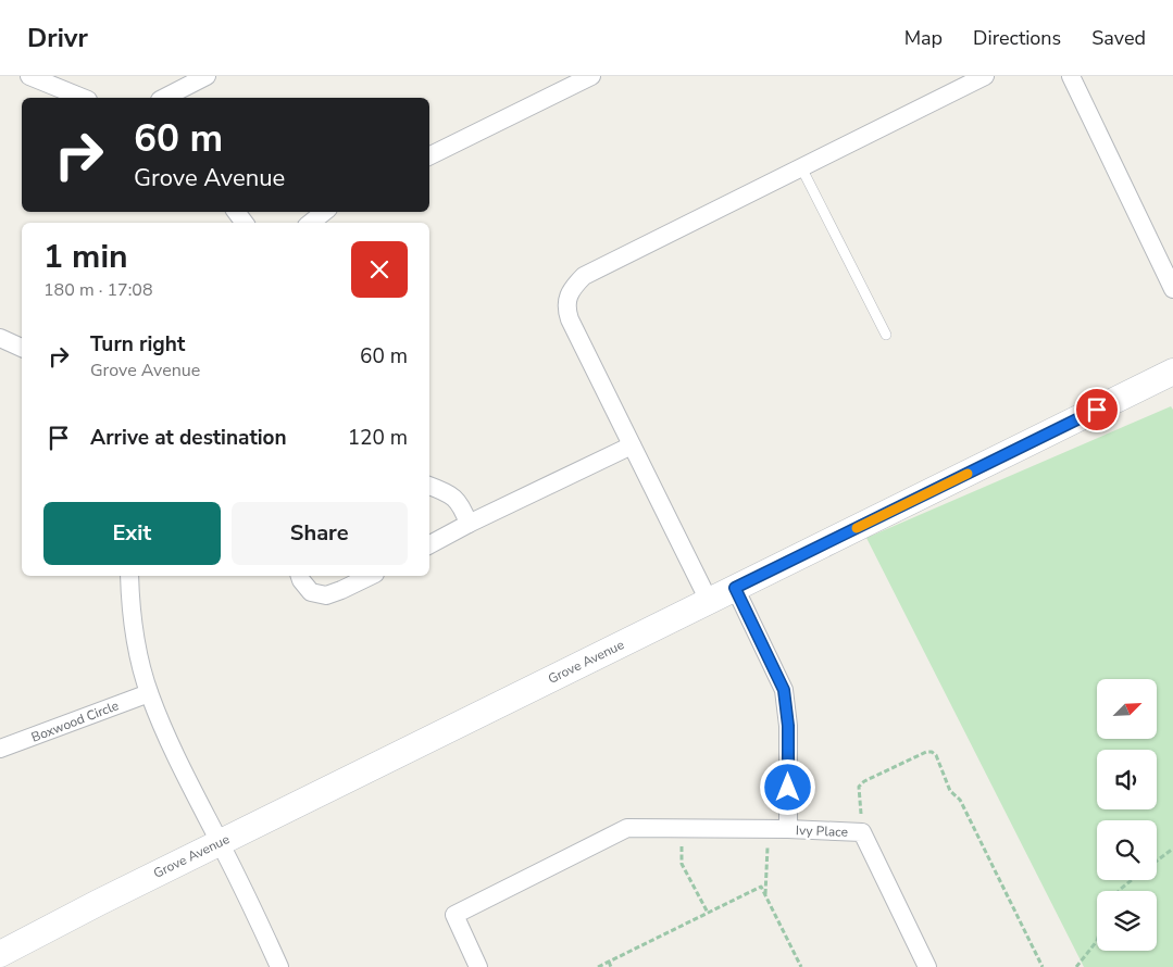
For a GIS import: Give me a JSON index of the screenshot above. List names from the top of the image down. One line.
{"streets":{"street":["Grove Avenue","Boxwood Circle","Ivy Place"]},"crossings":[["Grove Avenue","Ivy Place"]],"north":"top right","page":{"header":"Drivr","nav":["Map","Directions","Saved"],"turn":["60 m","Grove Avenue"],"heading":["1 min","180 m · 17:08"],"list":[{"name":"Turn right","note":"Grove Avenue","value":"60 m"},{"name":"Arrive at destination","value":"120 m"}],"buttons":["Exit","Share"]}}
